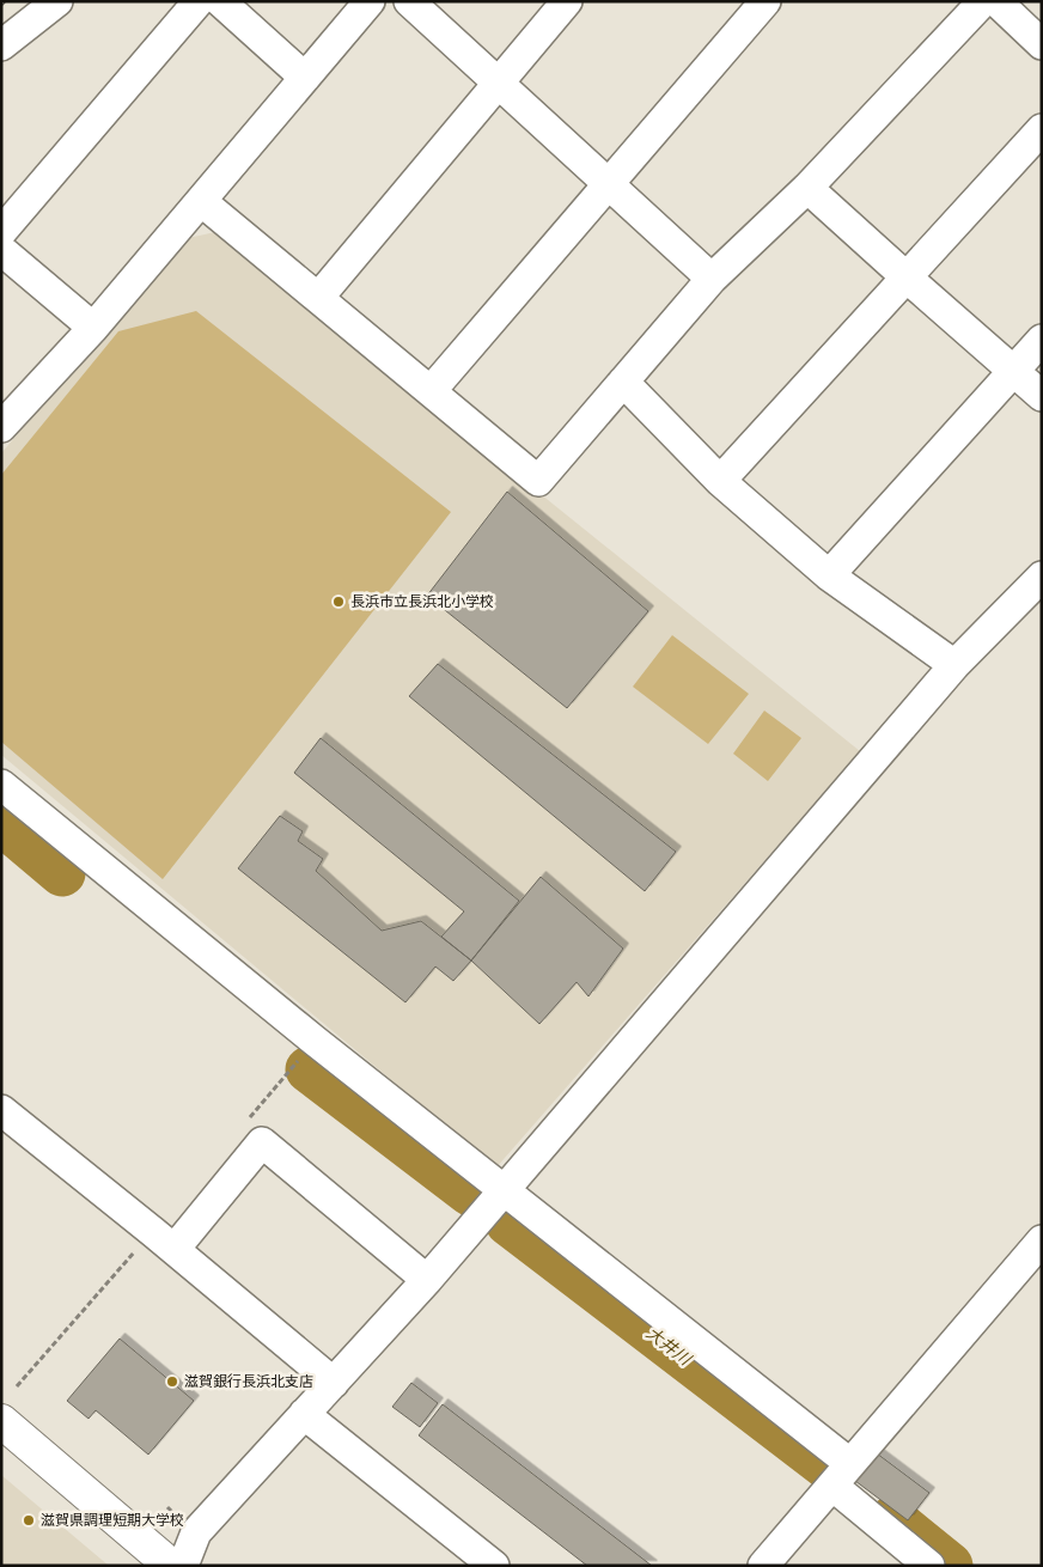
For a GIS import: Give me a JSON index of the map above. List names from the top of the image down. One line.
{"water":["大井川"],"places":["長浜市立長浜北小学校","滋賀銀行長浜北支店","滋賀県調理短期大学校"]}
